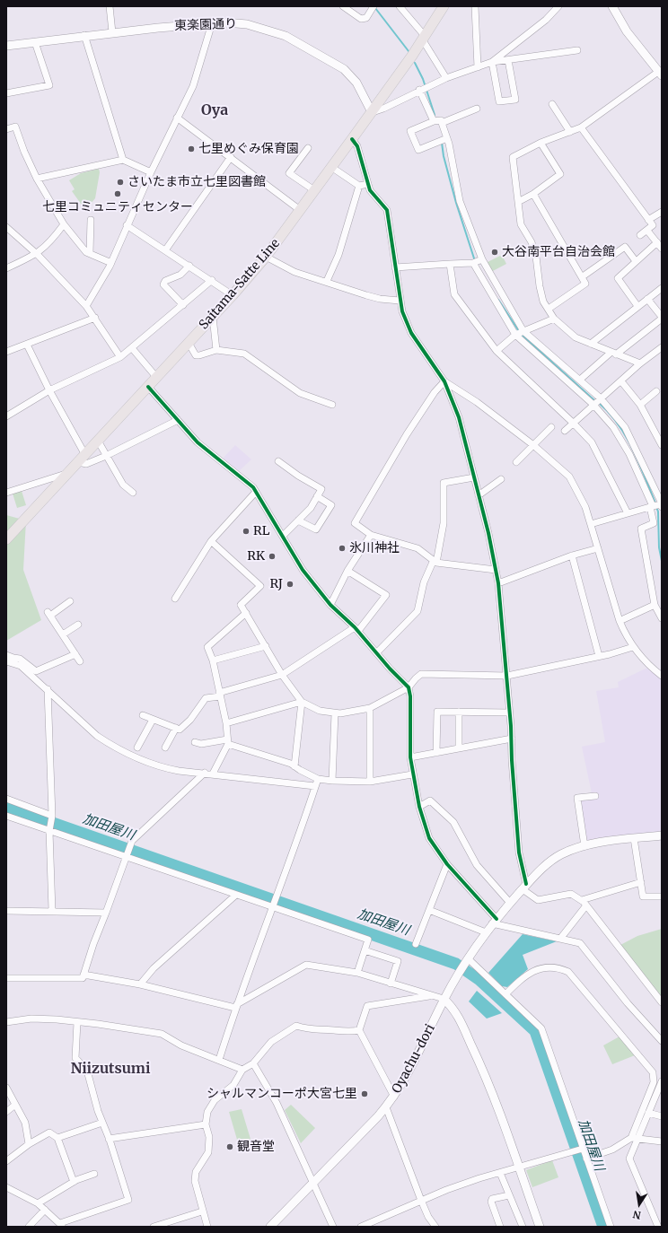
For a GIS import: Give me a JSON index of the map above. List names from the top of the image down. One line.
{"streets":{"main road":["Saitama-Satte Line"],"street":["東楽園通り","Oyachu-dori"]},"crossings":[["東楽園通り","Saitama-Satte Line"]],"districts":["Oya","Niizutsumi"],"water":["加田屋川"],"places":["七里めぐみ保育園","さいたま市立七里図書館","七里コミュニティセンター","大谷南平台自治会館","RL","氷川神社","RK","RJ","シャルマンコーポ大宮七里","観音堂"],"north":"bottom"}
